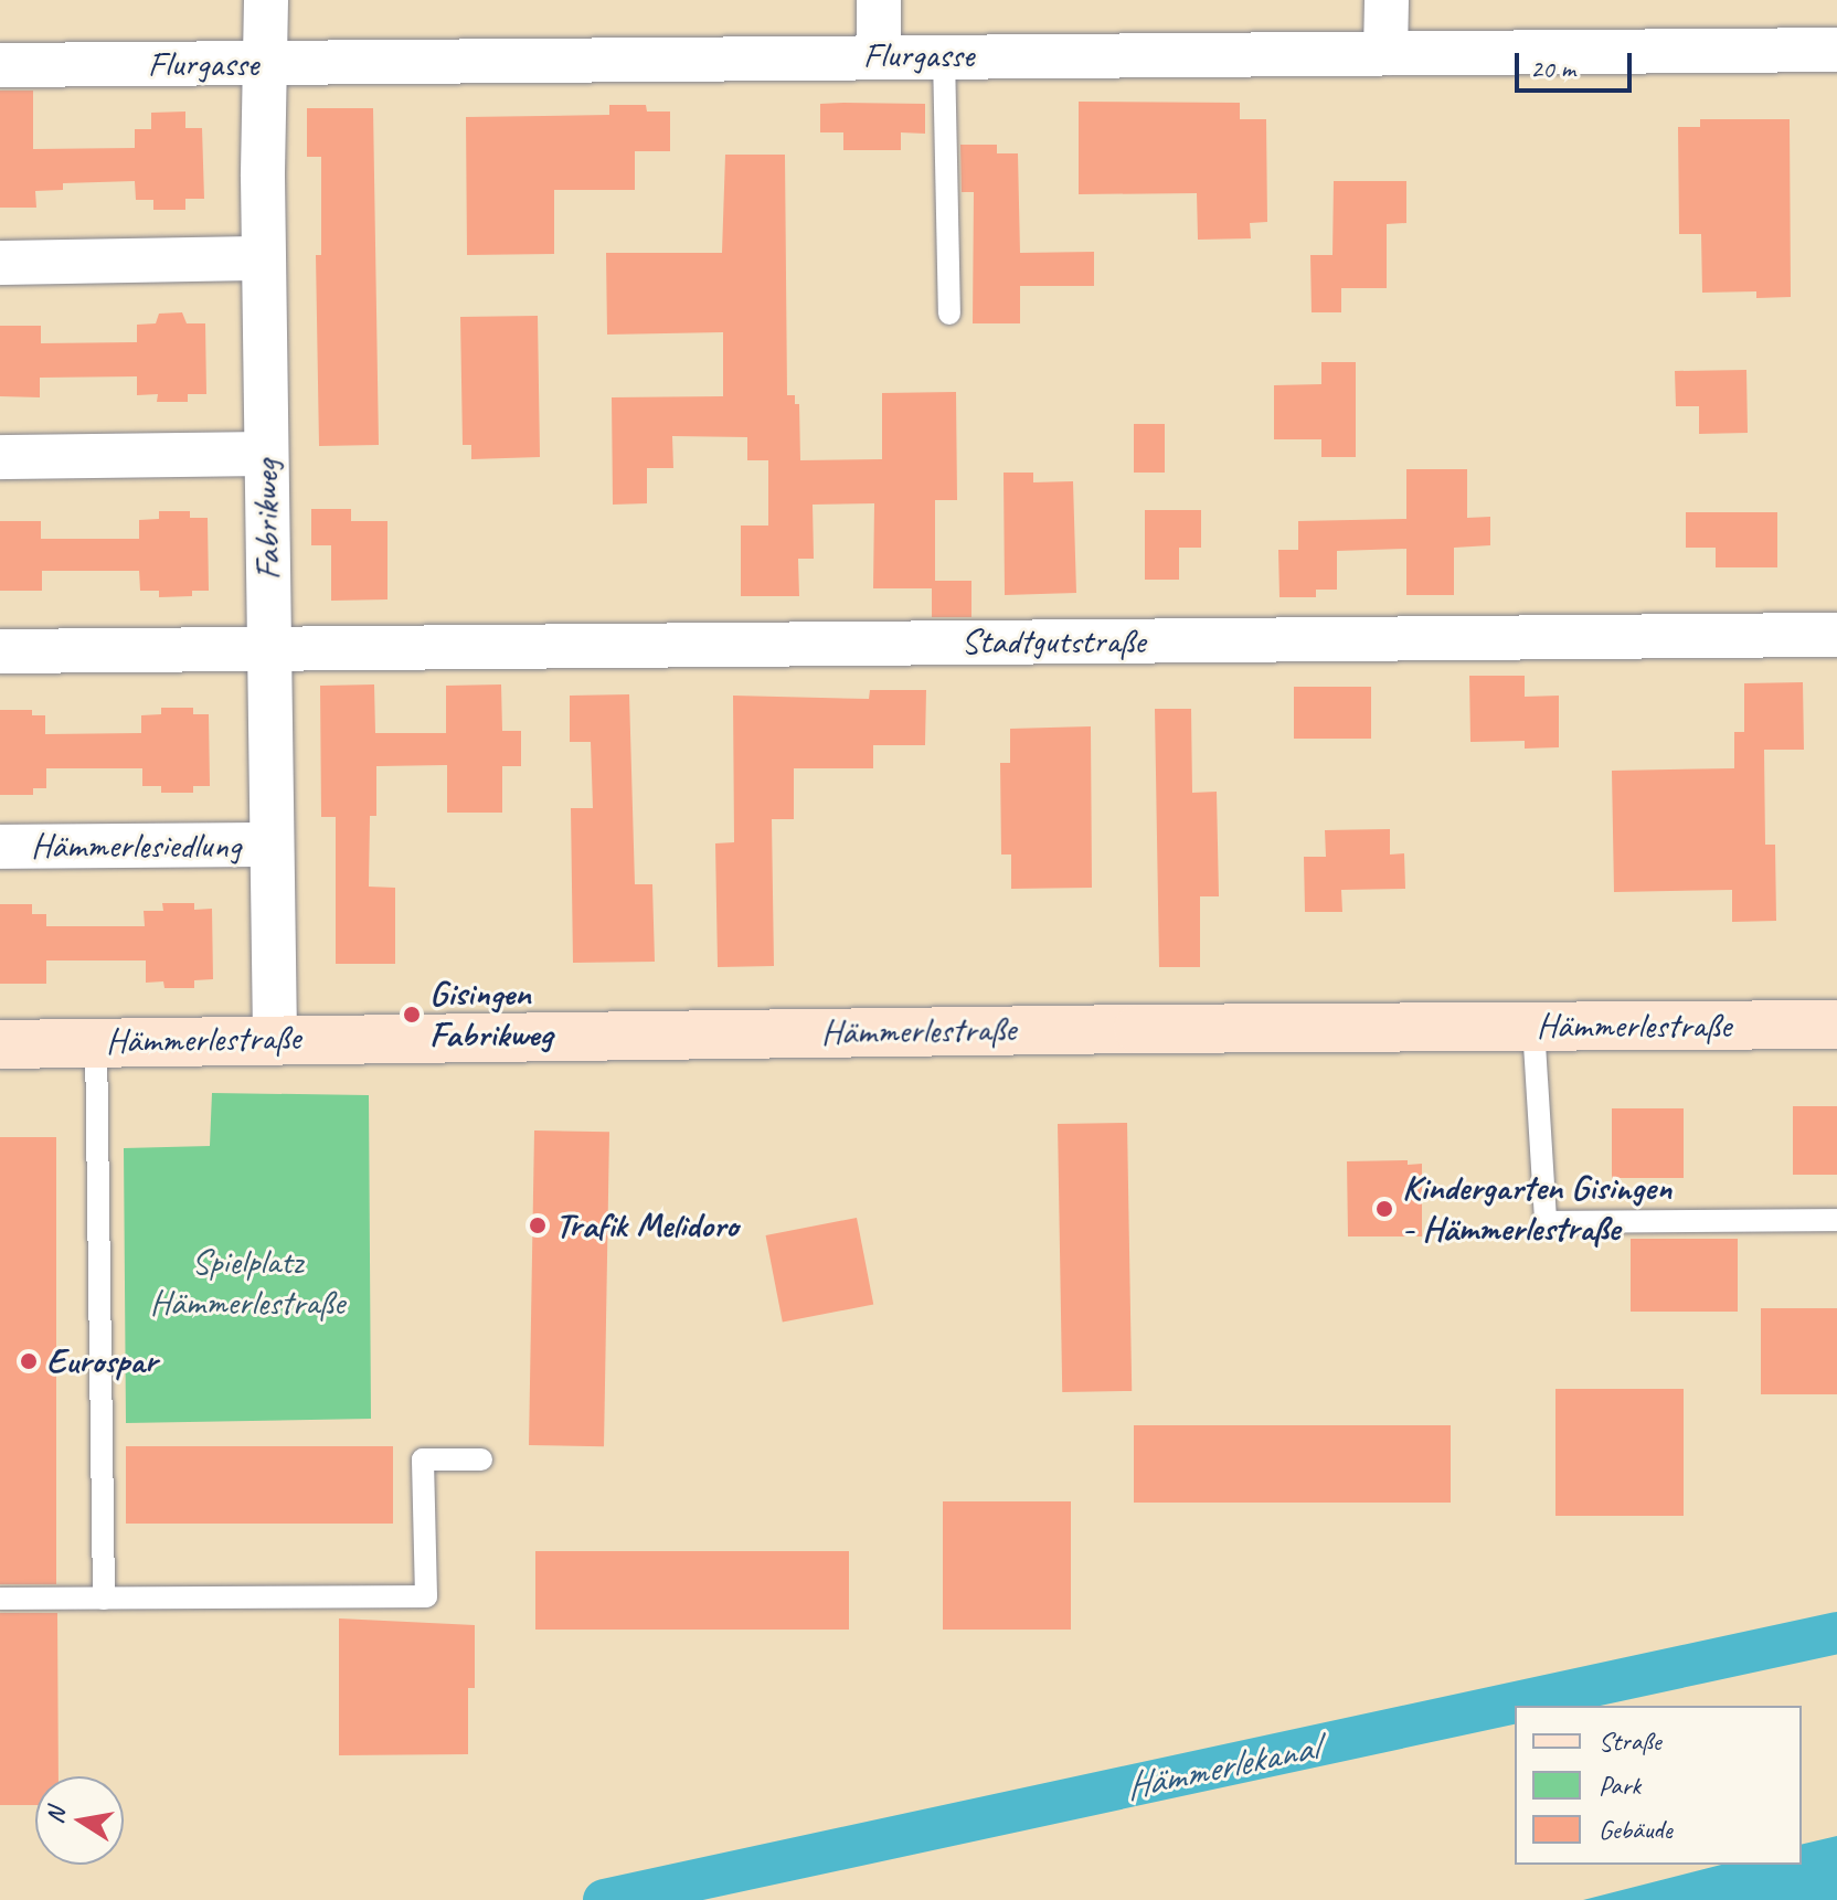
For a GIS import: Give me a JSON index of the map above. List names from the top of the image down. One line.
{"streets":{"street":["Flurgasse","Fabrikweg","Stadtgutstraße","Hämmerlesiedlung","Hämmerlestraße"]},"crossings":[["Flurgasse","Fabrikweg"],["Fabrikweg","Stadtgutstraße"],["Fabrikweg","Hämmerlesiedlung"],["Fabrikweg","Hämmerlestraße"]],"water":["Hämmerlekanal"],"parks":["Spielplatz Hämmerlestraße"],"places":["Gisingen Fabrikweg","Kindergarten Gisingen - Hämmerlestraße","Trafik Melidoro","Eurospar"],"legend":["Straße","Park","Gebäude"],"scale_bar":"20 m","north":"left"}
